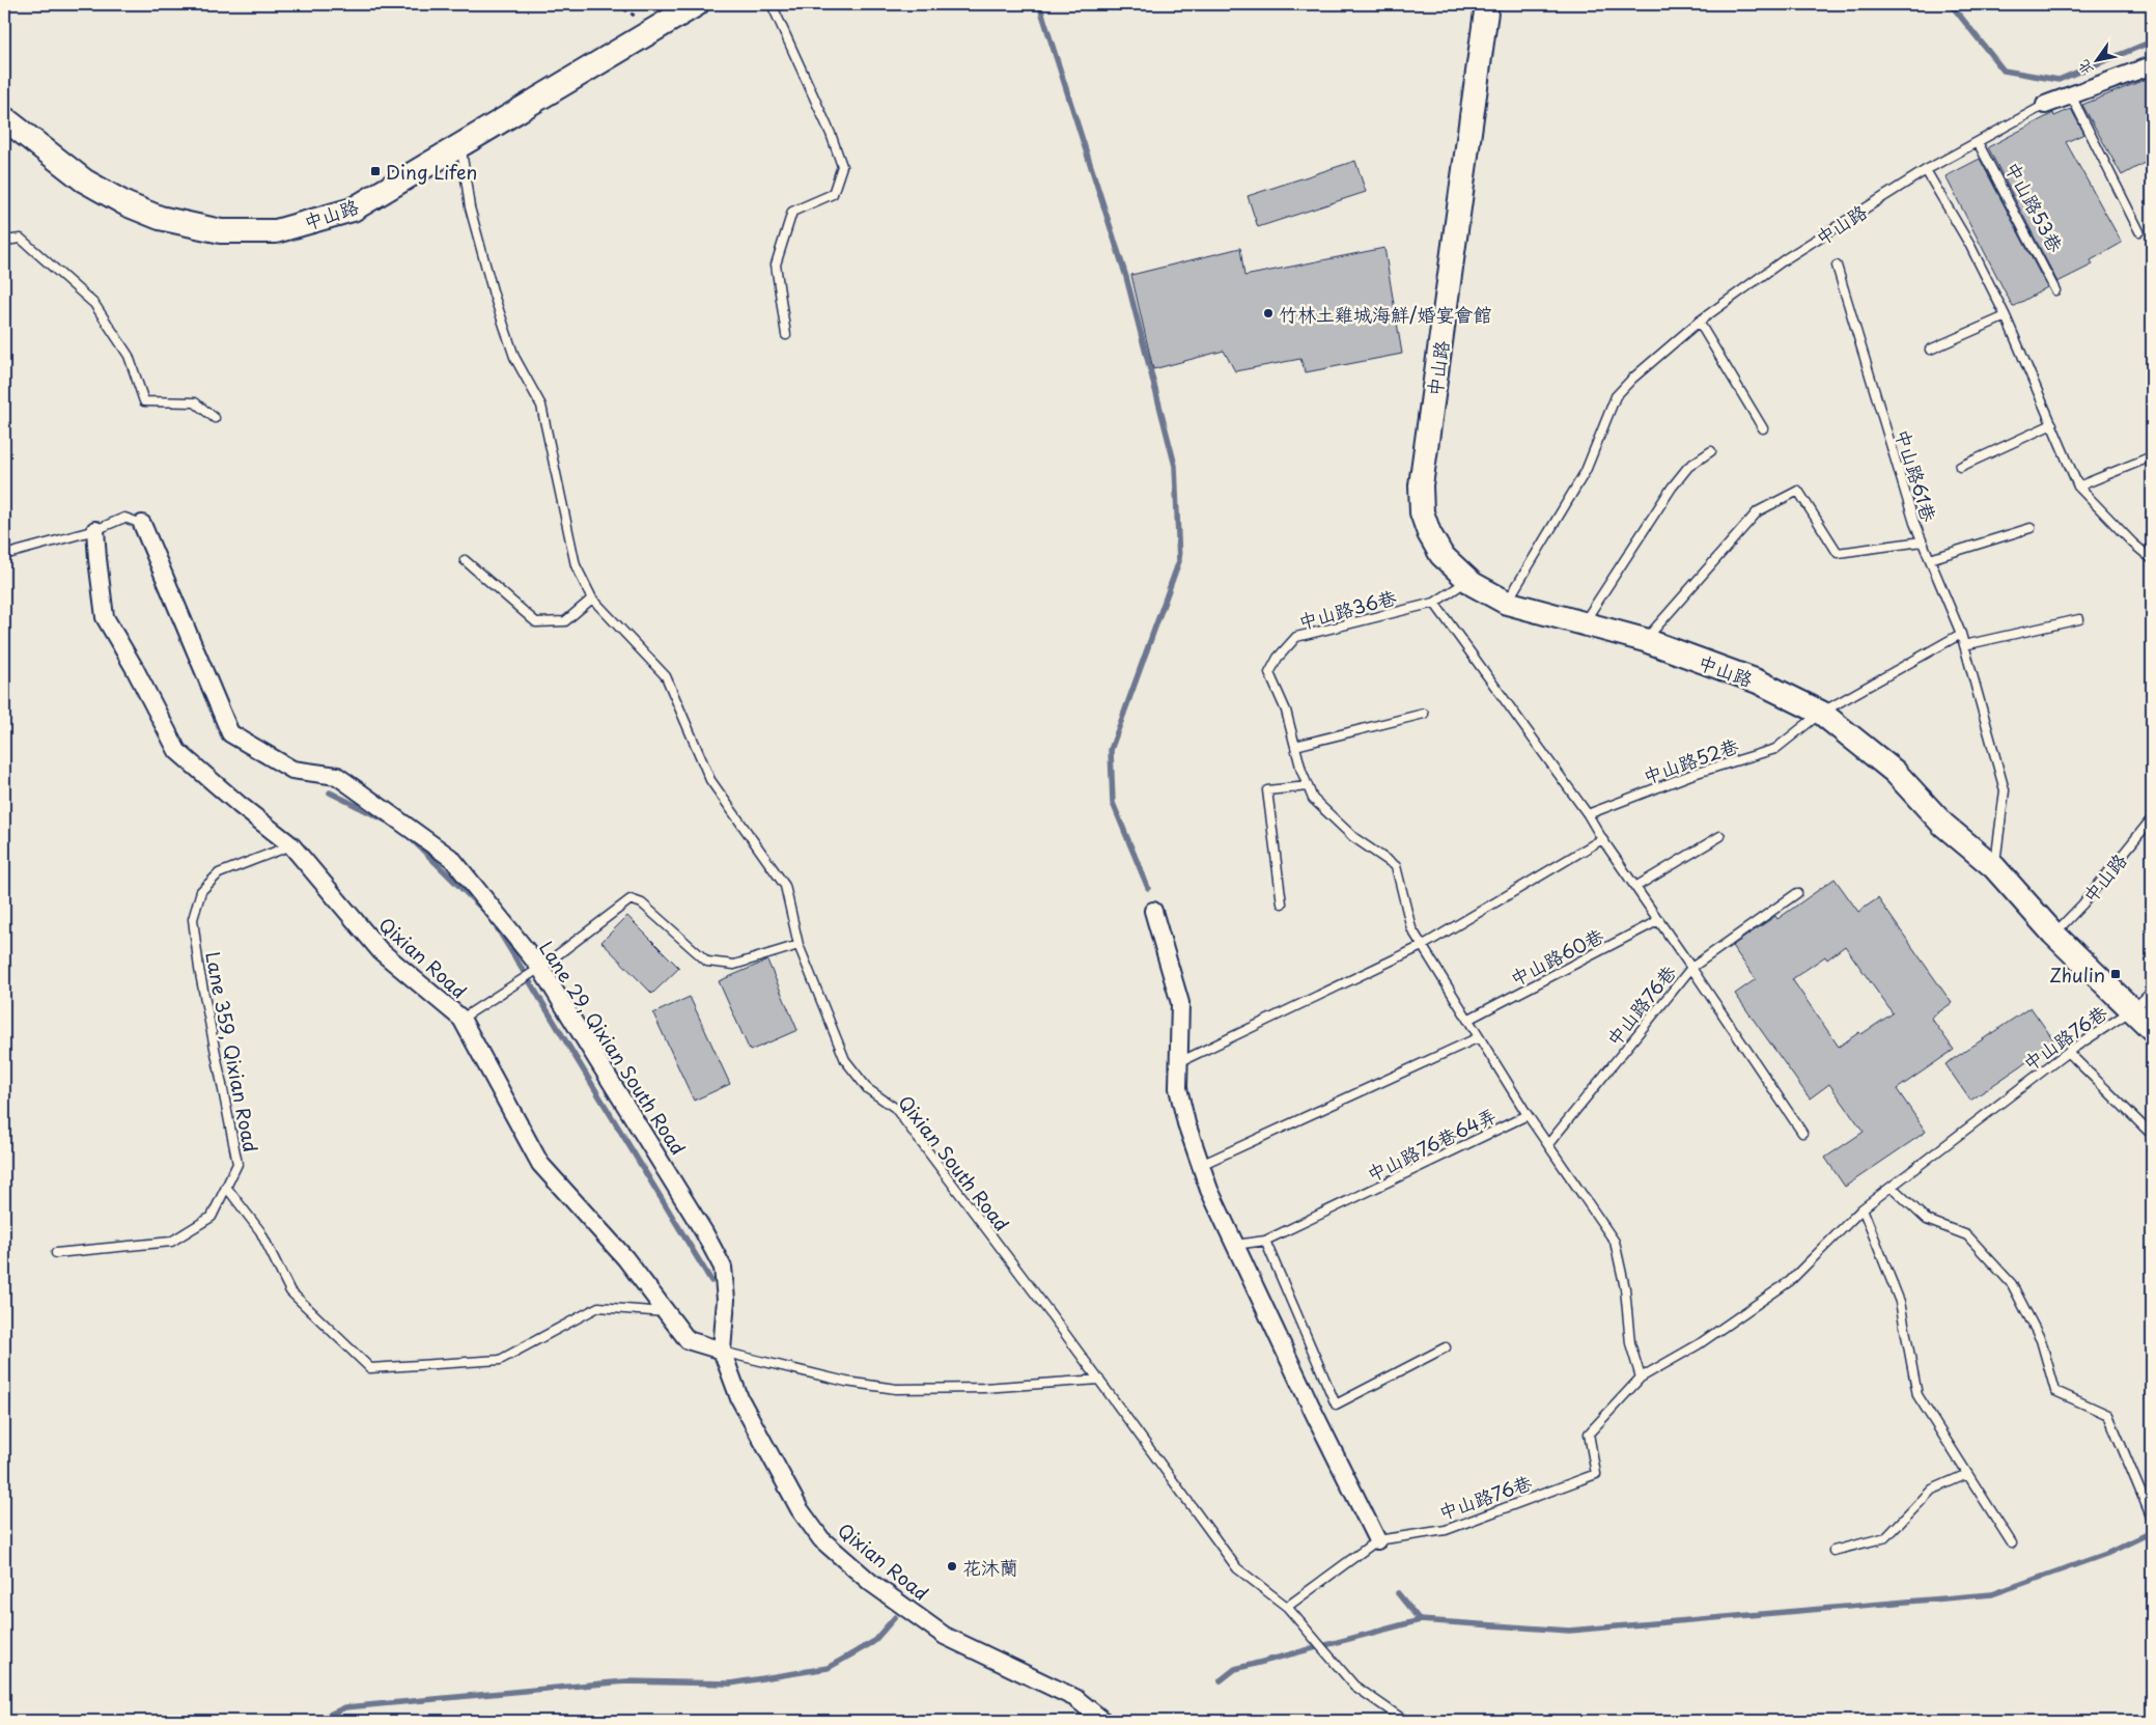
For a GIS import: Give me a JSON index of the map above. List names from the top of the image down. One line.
{"streets":{"street":["中山路","Qixian Road","Lane 29, Qixian South Road"],"lane":["中山路53巷","中山路61巷","中山路36巷","中山路52巷","中山路60巷","中山路76巷","Lane 359, Qixian Road","中山路76巷64弄","Qixian South Road"]},"crossings":[["中山路","中山路61巷"],["中山路","中山路36巷"],["中山路","中山路52巷"],["中山路","中山路76巷"],["中山路","Qixian South Road"],["中山路36巷","中山路76巷64弄"],["中山路60巷","中山路76巷64弄"],["Qixian Road","Lane 29, Qixian South Road"],["Qixian Road","Lane 359, Qixian Road"],["Qixian Road","Qixian South Road"],["中山路76巷","Qixian South Road"]],"places":{"transit":["Ding Lifen","Zhulin"],"other":["竹林土雞城海鮮/婚宴會館","花沐蘭"]},"north":"bottom left"}
